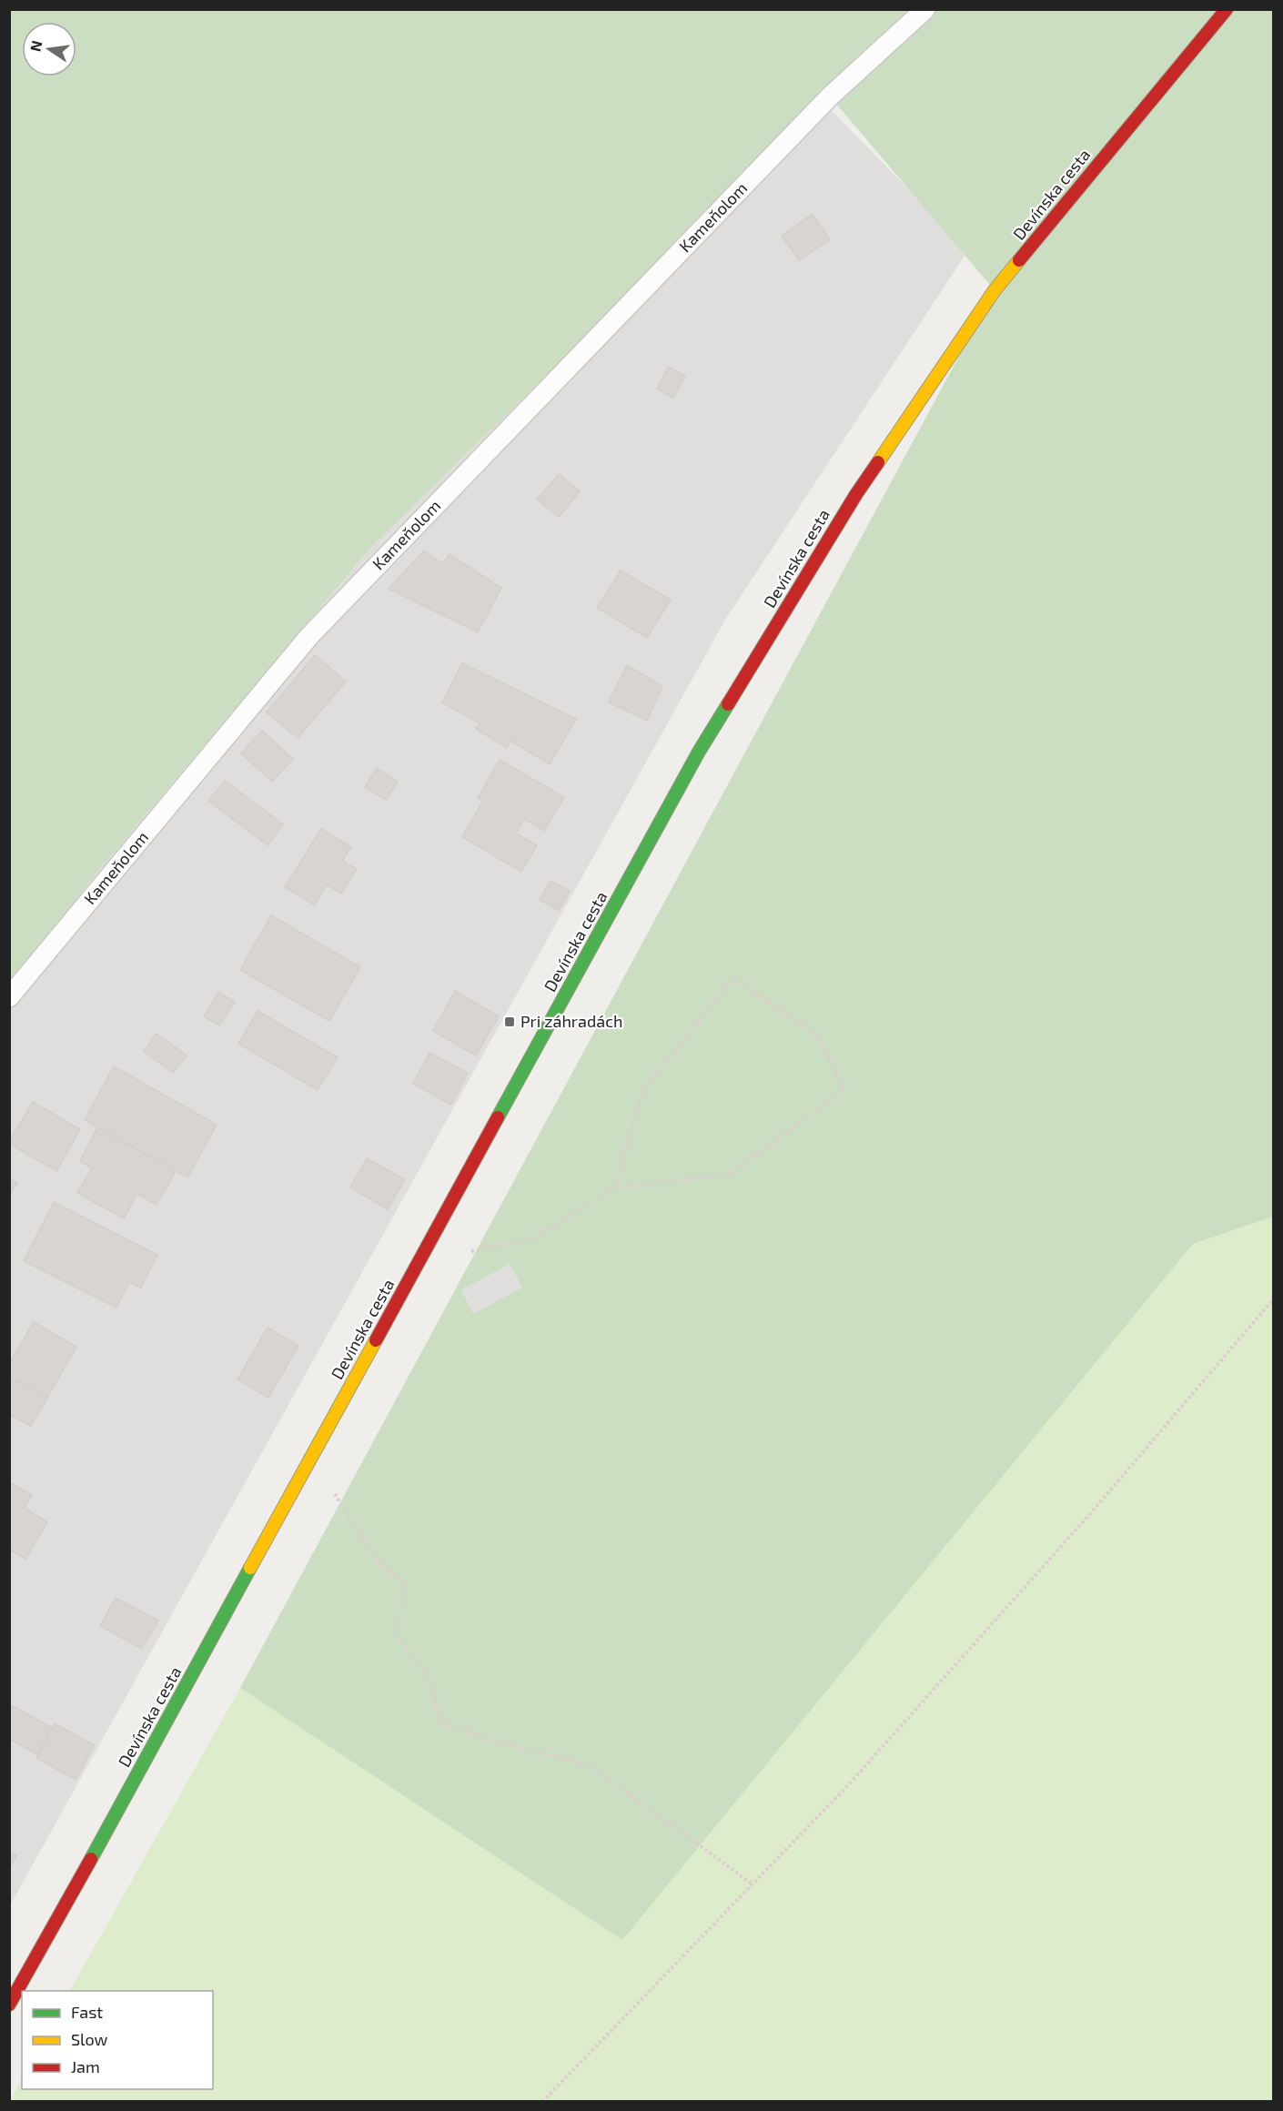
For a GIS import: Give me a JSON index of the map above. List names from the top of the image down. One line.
{"streets":{"street":["Devínska cesta"],"lane":["Kameňolom"]},"places":{"transit":["Pri záhradách"]},"legend":["Fast","Slow","Jam"],"north":"left"}
